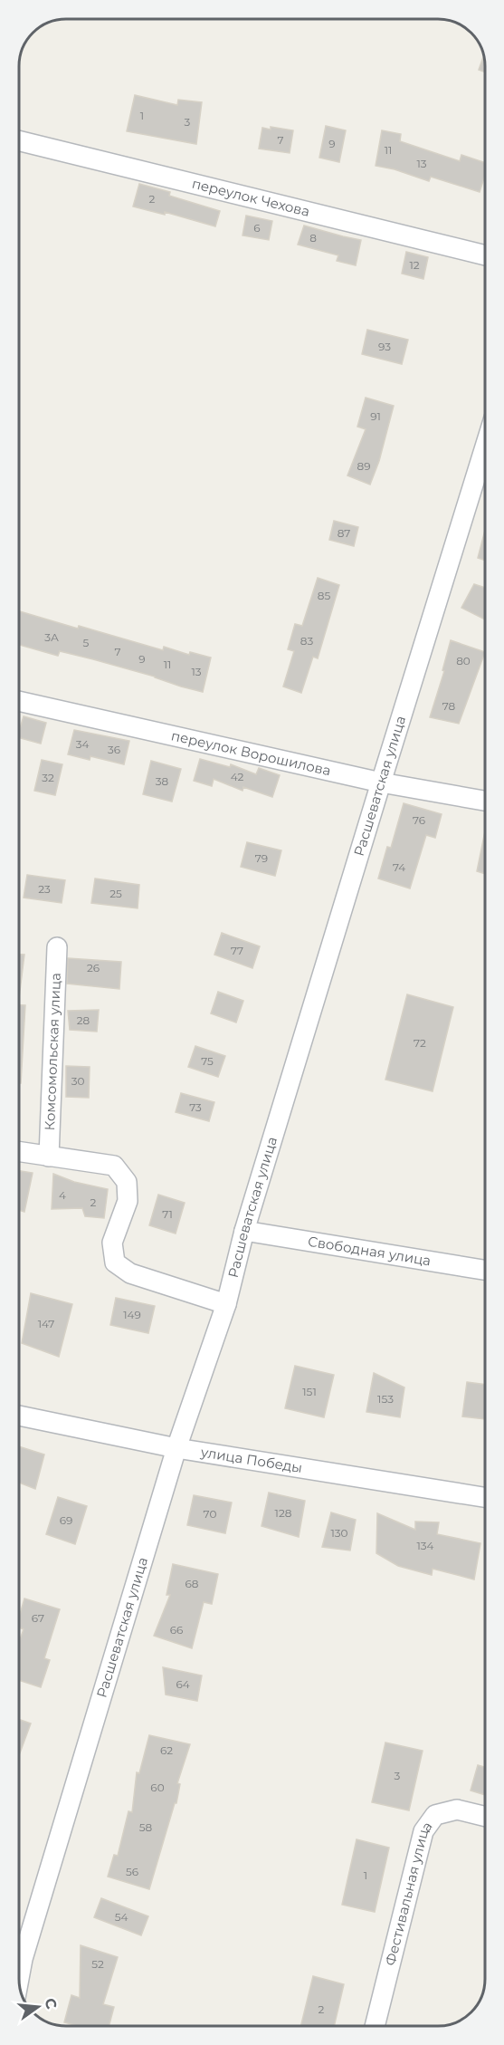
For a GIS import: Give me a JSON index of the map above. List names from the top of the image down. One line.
{"streets":{"street":["переулок Чехова","переулок Ворошилова","Расшеватская улица","Комсомольская улица","Свободная улица","улица Победы","Фестивальная улица"]},"crossings":[["переулок Ворошилова","Расшеватская улица"],["Расшеватская улица","Свободная улица"],["Расшеватская улица","улица Победы"]],"house_numbers":["1","3","7","9","11","13","2","6","8","12","93","91","89","87","85","3А","83","5","7","9","80","11","13","78","34","36","42","32","38","76","79","74","23","25","77","26","28","72","75","30","73","4","2","71","149","147","151","153","128","70","69","130","134","68","67","66","64","62","3","60","58","56","1","54","52","2"],"north":"right"}
